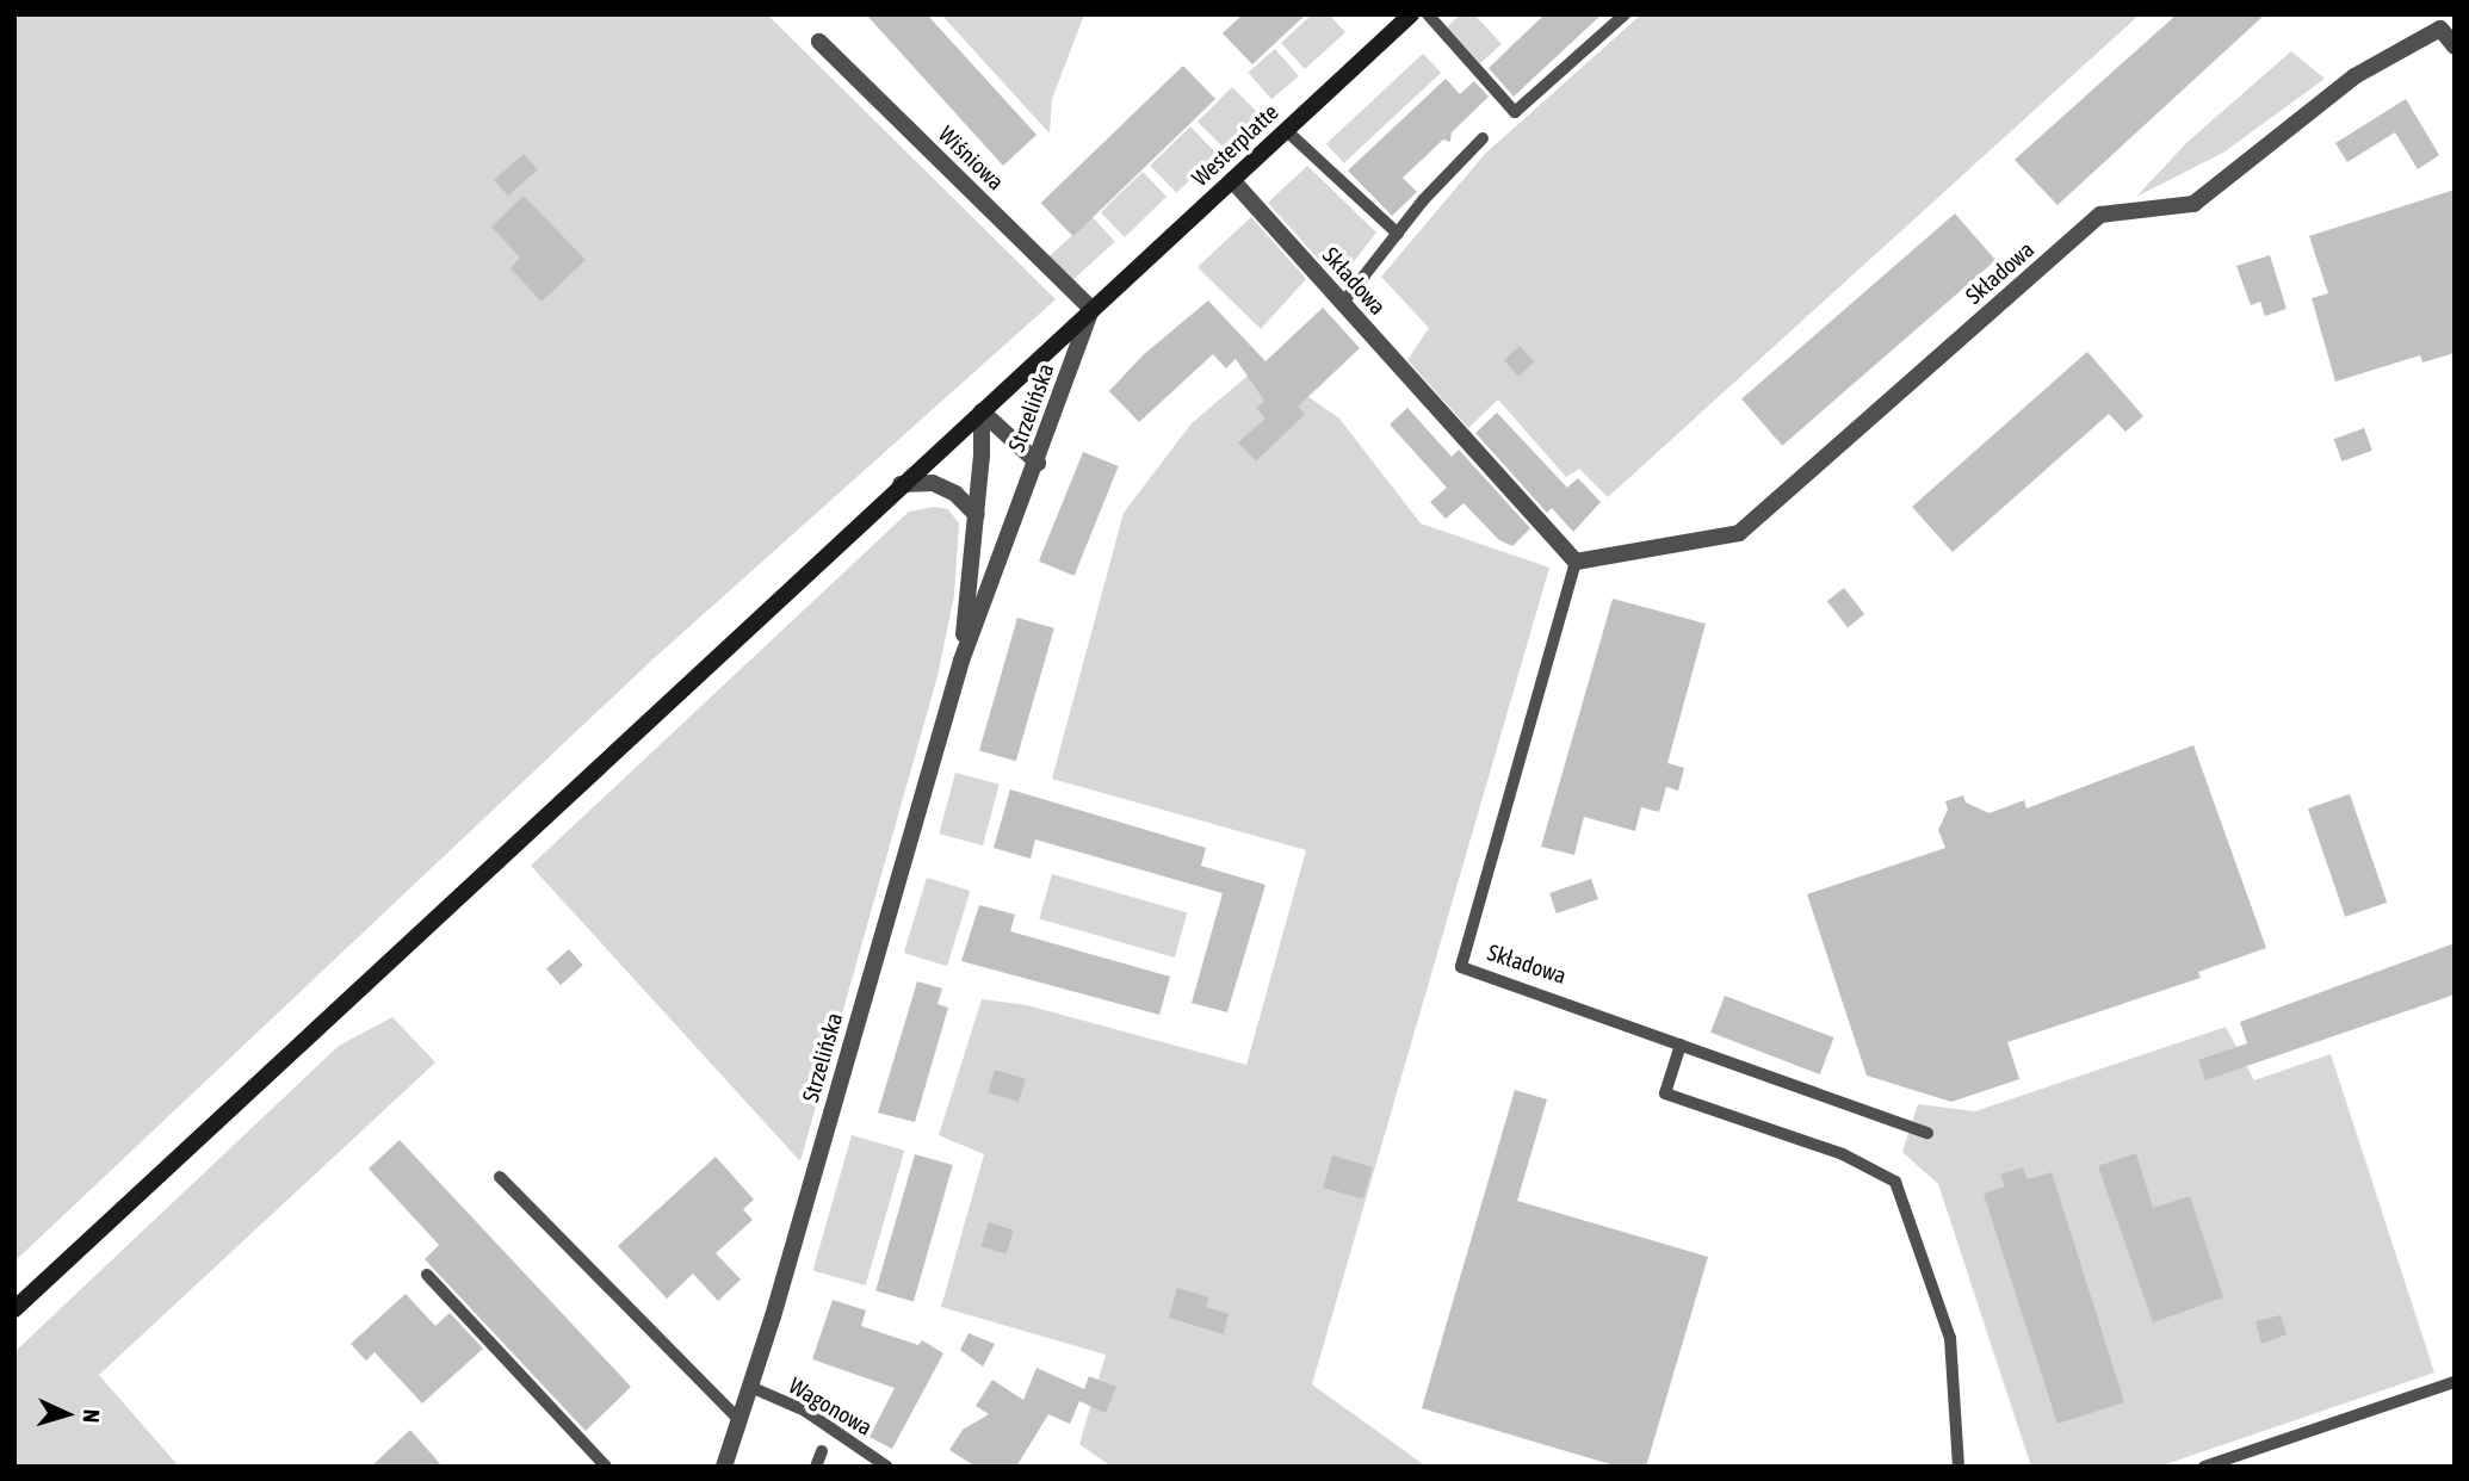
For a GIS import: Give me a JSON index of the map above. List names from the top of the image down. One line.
{"streets":{"main road":["Westerplatte"],"street":["Wiśniowa","Składowa","Strzelińska"],"lane":["Wagonowa"]},"crossings":[["Westerplatte","Wiśniowa"],["Westerplatte","Składowa"],["Westerplatte","Strzelińska"],["Wiśniowa","Strzelińska"],["Strzelińska","Wagonowa"]],"north":"right"}
